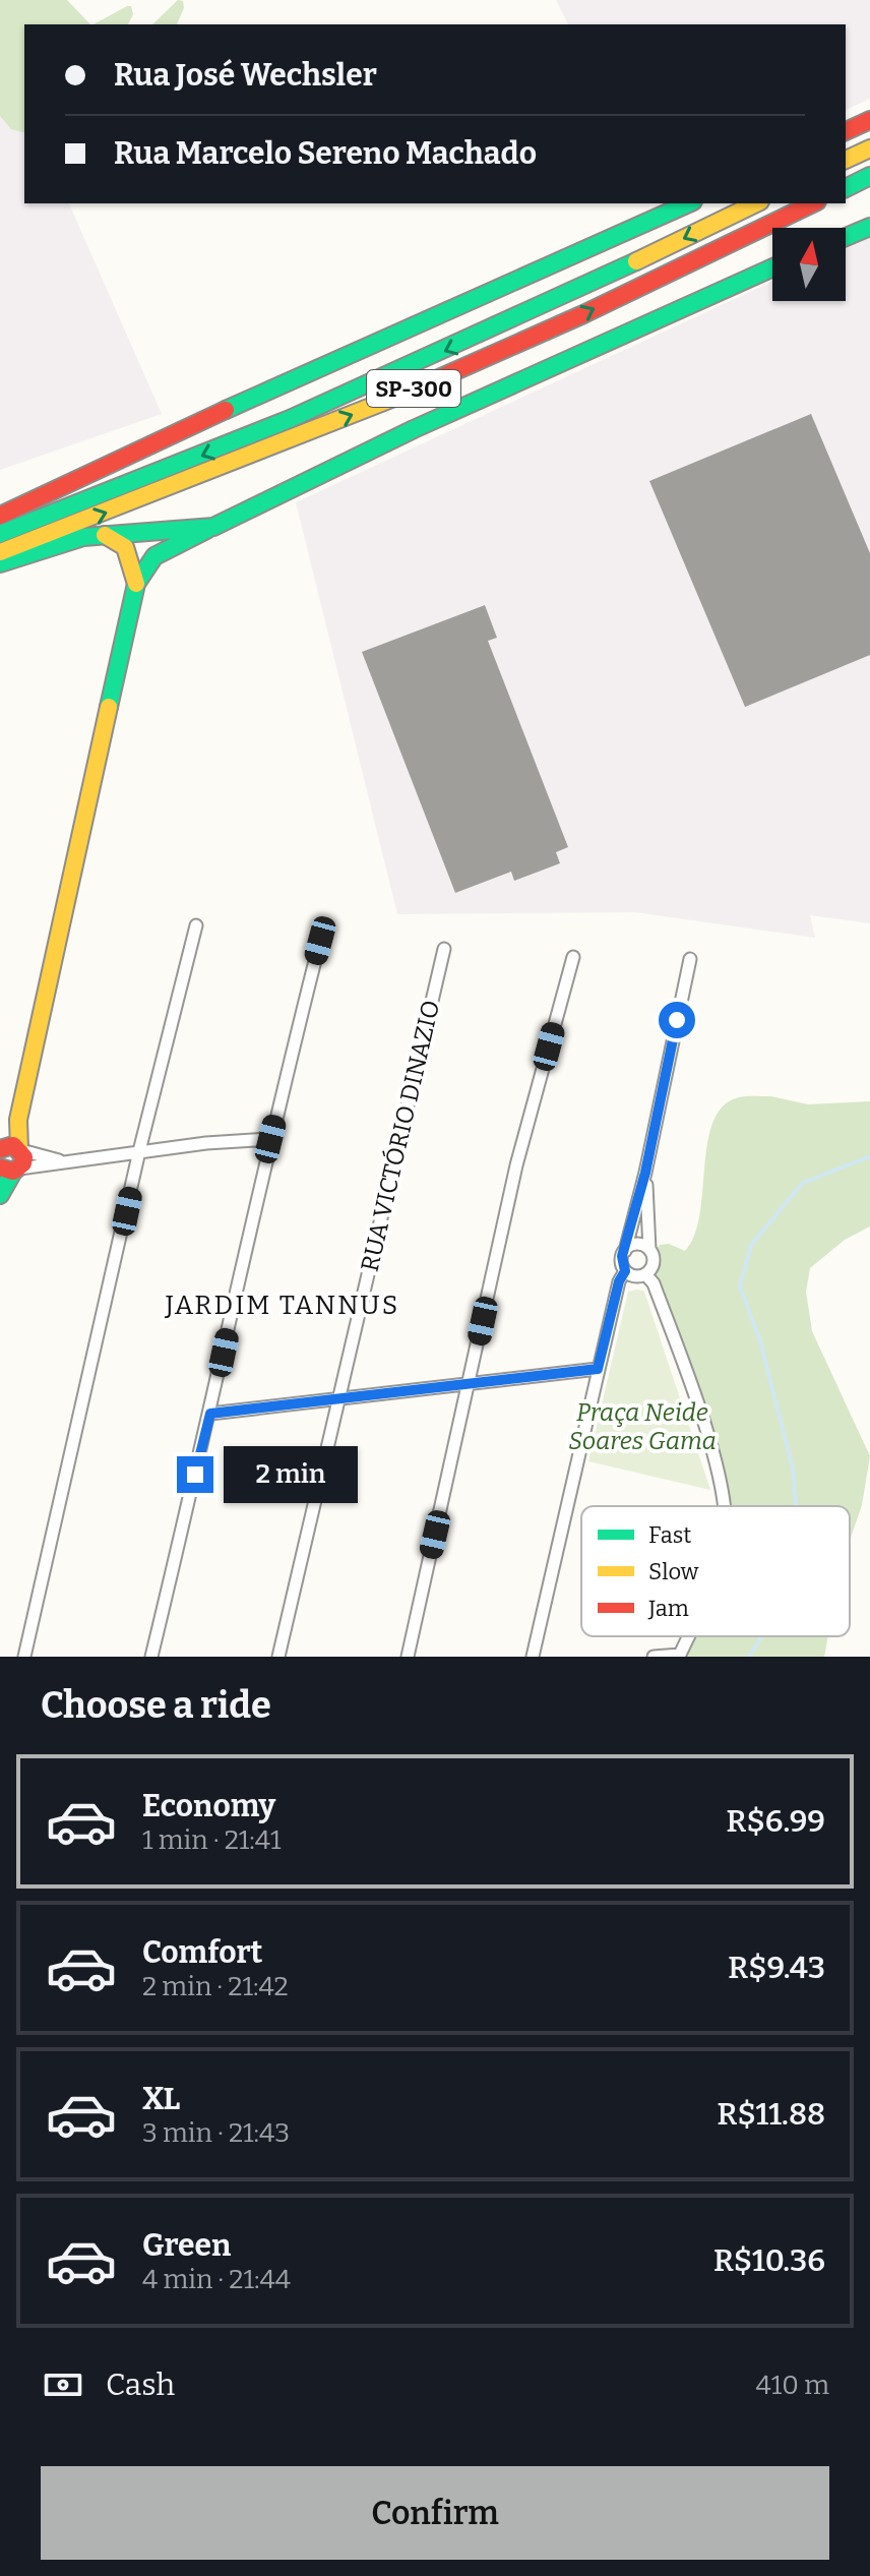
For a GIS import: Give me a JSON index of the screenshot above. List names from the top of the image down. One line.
{"streets":{"main road":["SP-300"],"street":["RUA VICTÓRIO DINAZIO"]},"districts":["JARDIM TANNUS"],"parks":["Praça Neide Soares Gama"],"legend":["Fast","Slow","Jam"],"north":"top","page":{"banner":["Rua José Wechsler","Rua Marcelo Sereno Machado"],"bubble":"2 min","heading":"Choose a ride","list":[{"name":"Economy","note":"1 min · 21:41","value":"R$6.99"},{"name":"Comfort","note":"2 min · 21:42","value":"R$9.43"},{"name":"XL","note":"3 min · 21:43","value":"R$11.88"},{"name":"Green","note":"4 min · 21:44","value":"R$10.36"}],"pay":["Cash","410 m"],"buttons":"Confirm"}}
